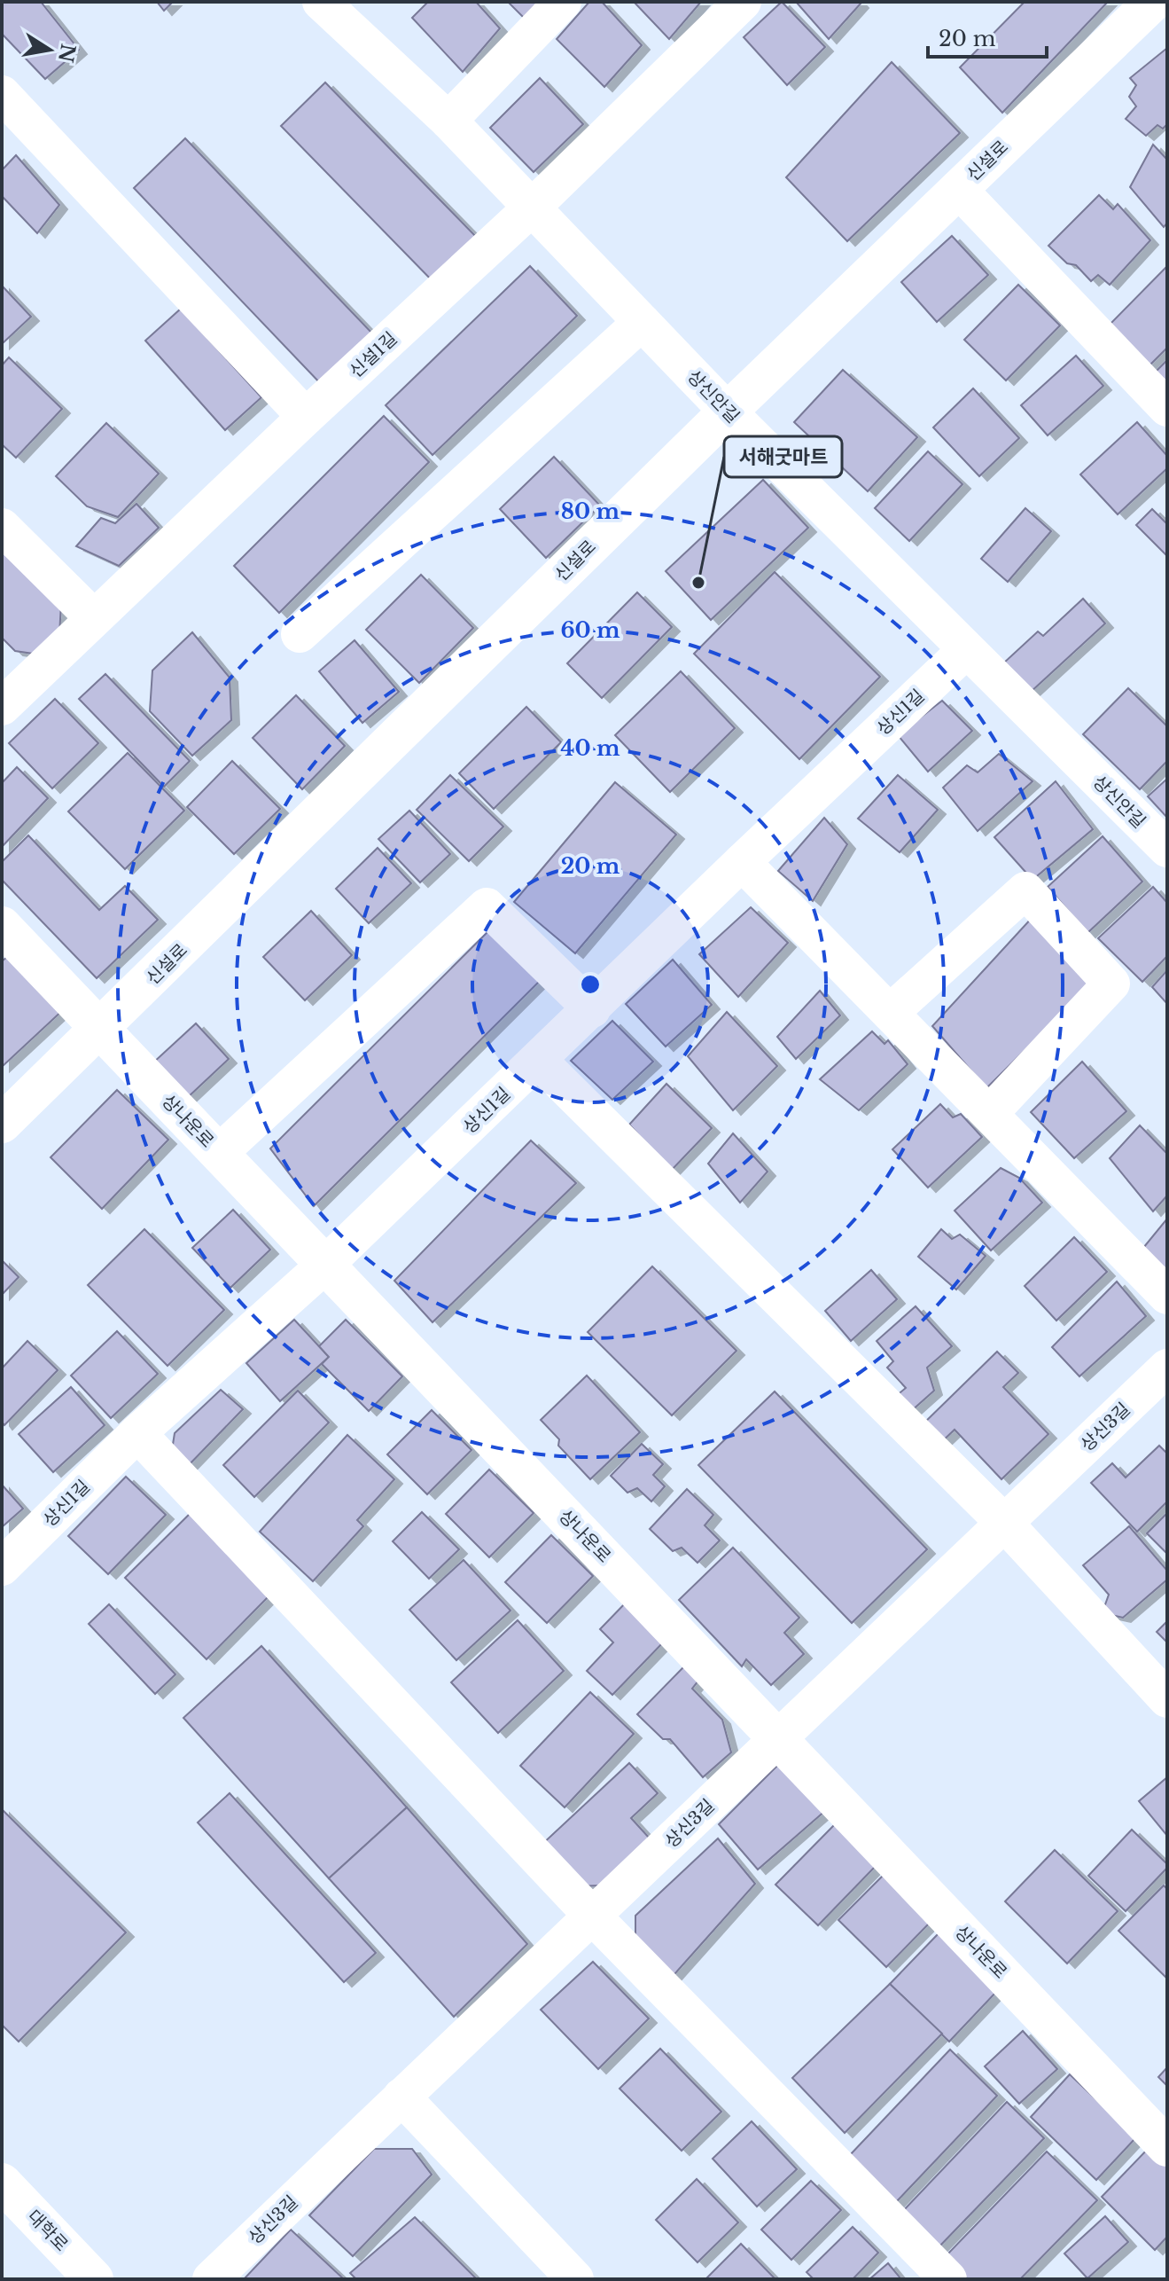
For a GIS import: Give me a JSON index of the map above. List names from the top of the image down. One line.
{"streets":{"street":["신설로","신설1길","상신안길","상신1길","상나운로","상신3길","대학로"]},"crossings":[["신설로","상신안길"],["신설로","상나운로"],["신설1길","상신안길"],["상신안길","상신1길"],["상신1길","상나운로"],["상나운로","상신3길"]],"places":["서해굿마트"],"scale_bar":"20 m","north":"right","rings":["80 m","60 m","40 m","20 m"]}
